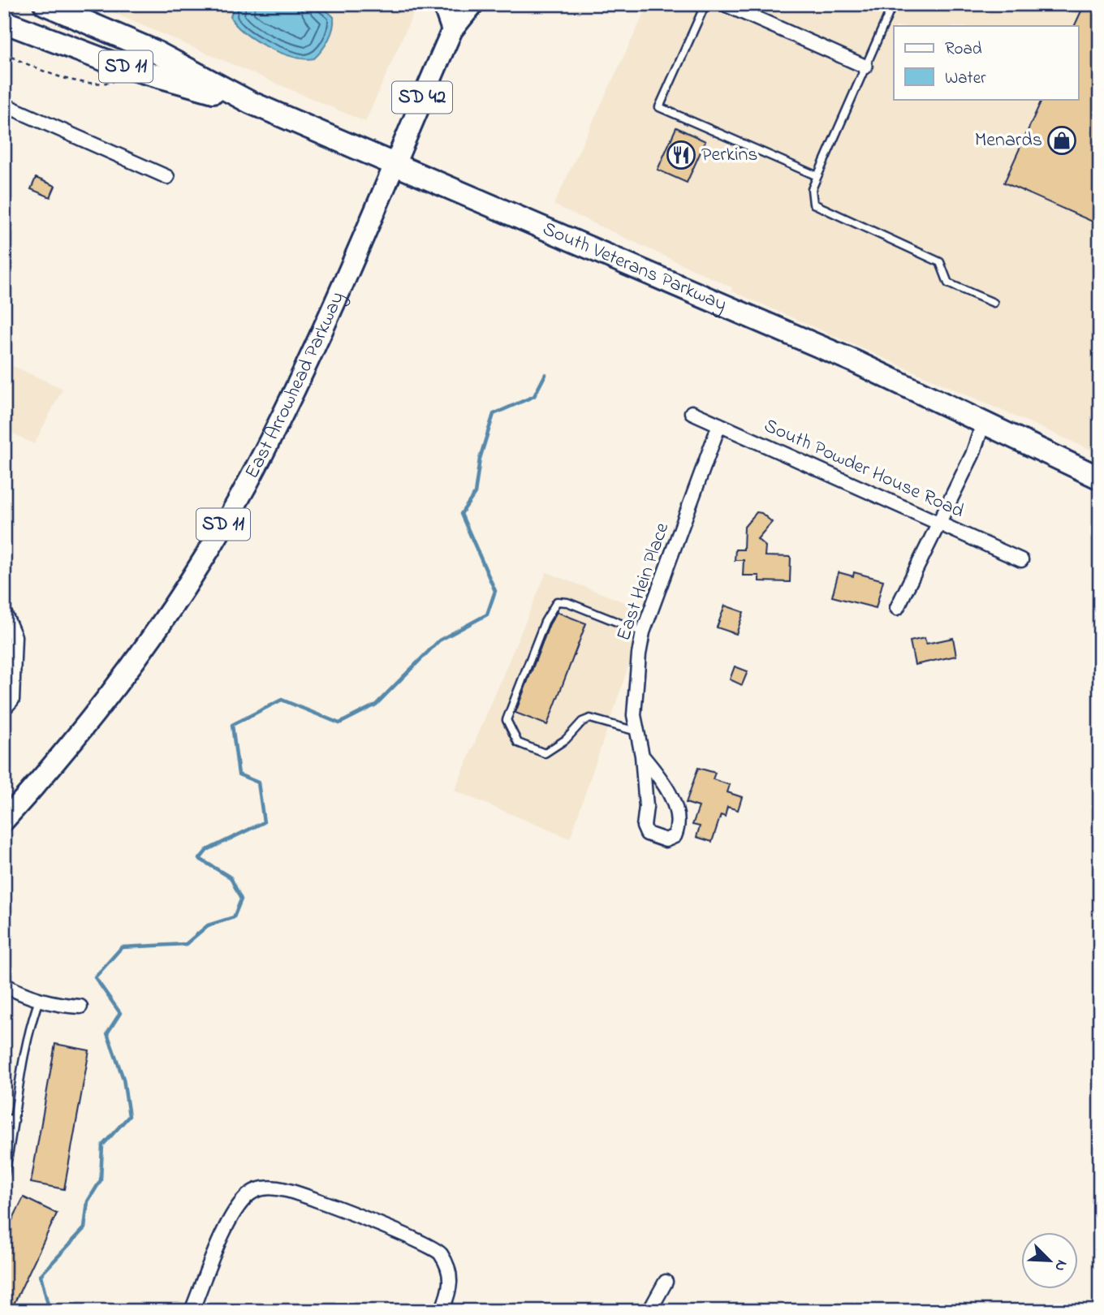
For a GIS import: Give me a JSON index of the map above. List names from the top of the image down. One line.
{"streets":{"highway":["SD 11","South Veterans Parkway"],"main road":["SD 42","East Arrowhead Parkway"],"street":["South Powder House Road","East Hein Place"]},"crossings":[["South Veterans Parkway","East Arrowhead Parkway"],["South Powder House Road","East Hein Place"]],"places":{"shop":["Menards"],"restaurant":["Perkins"]},"legend":["Road","Water"],"north":"bottom right"}
